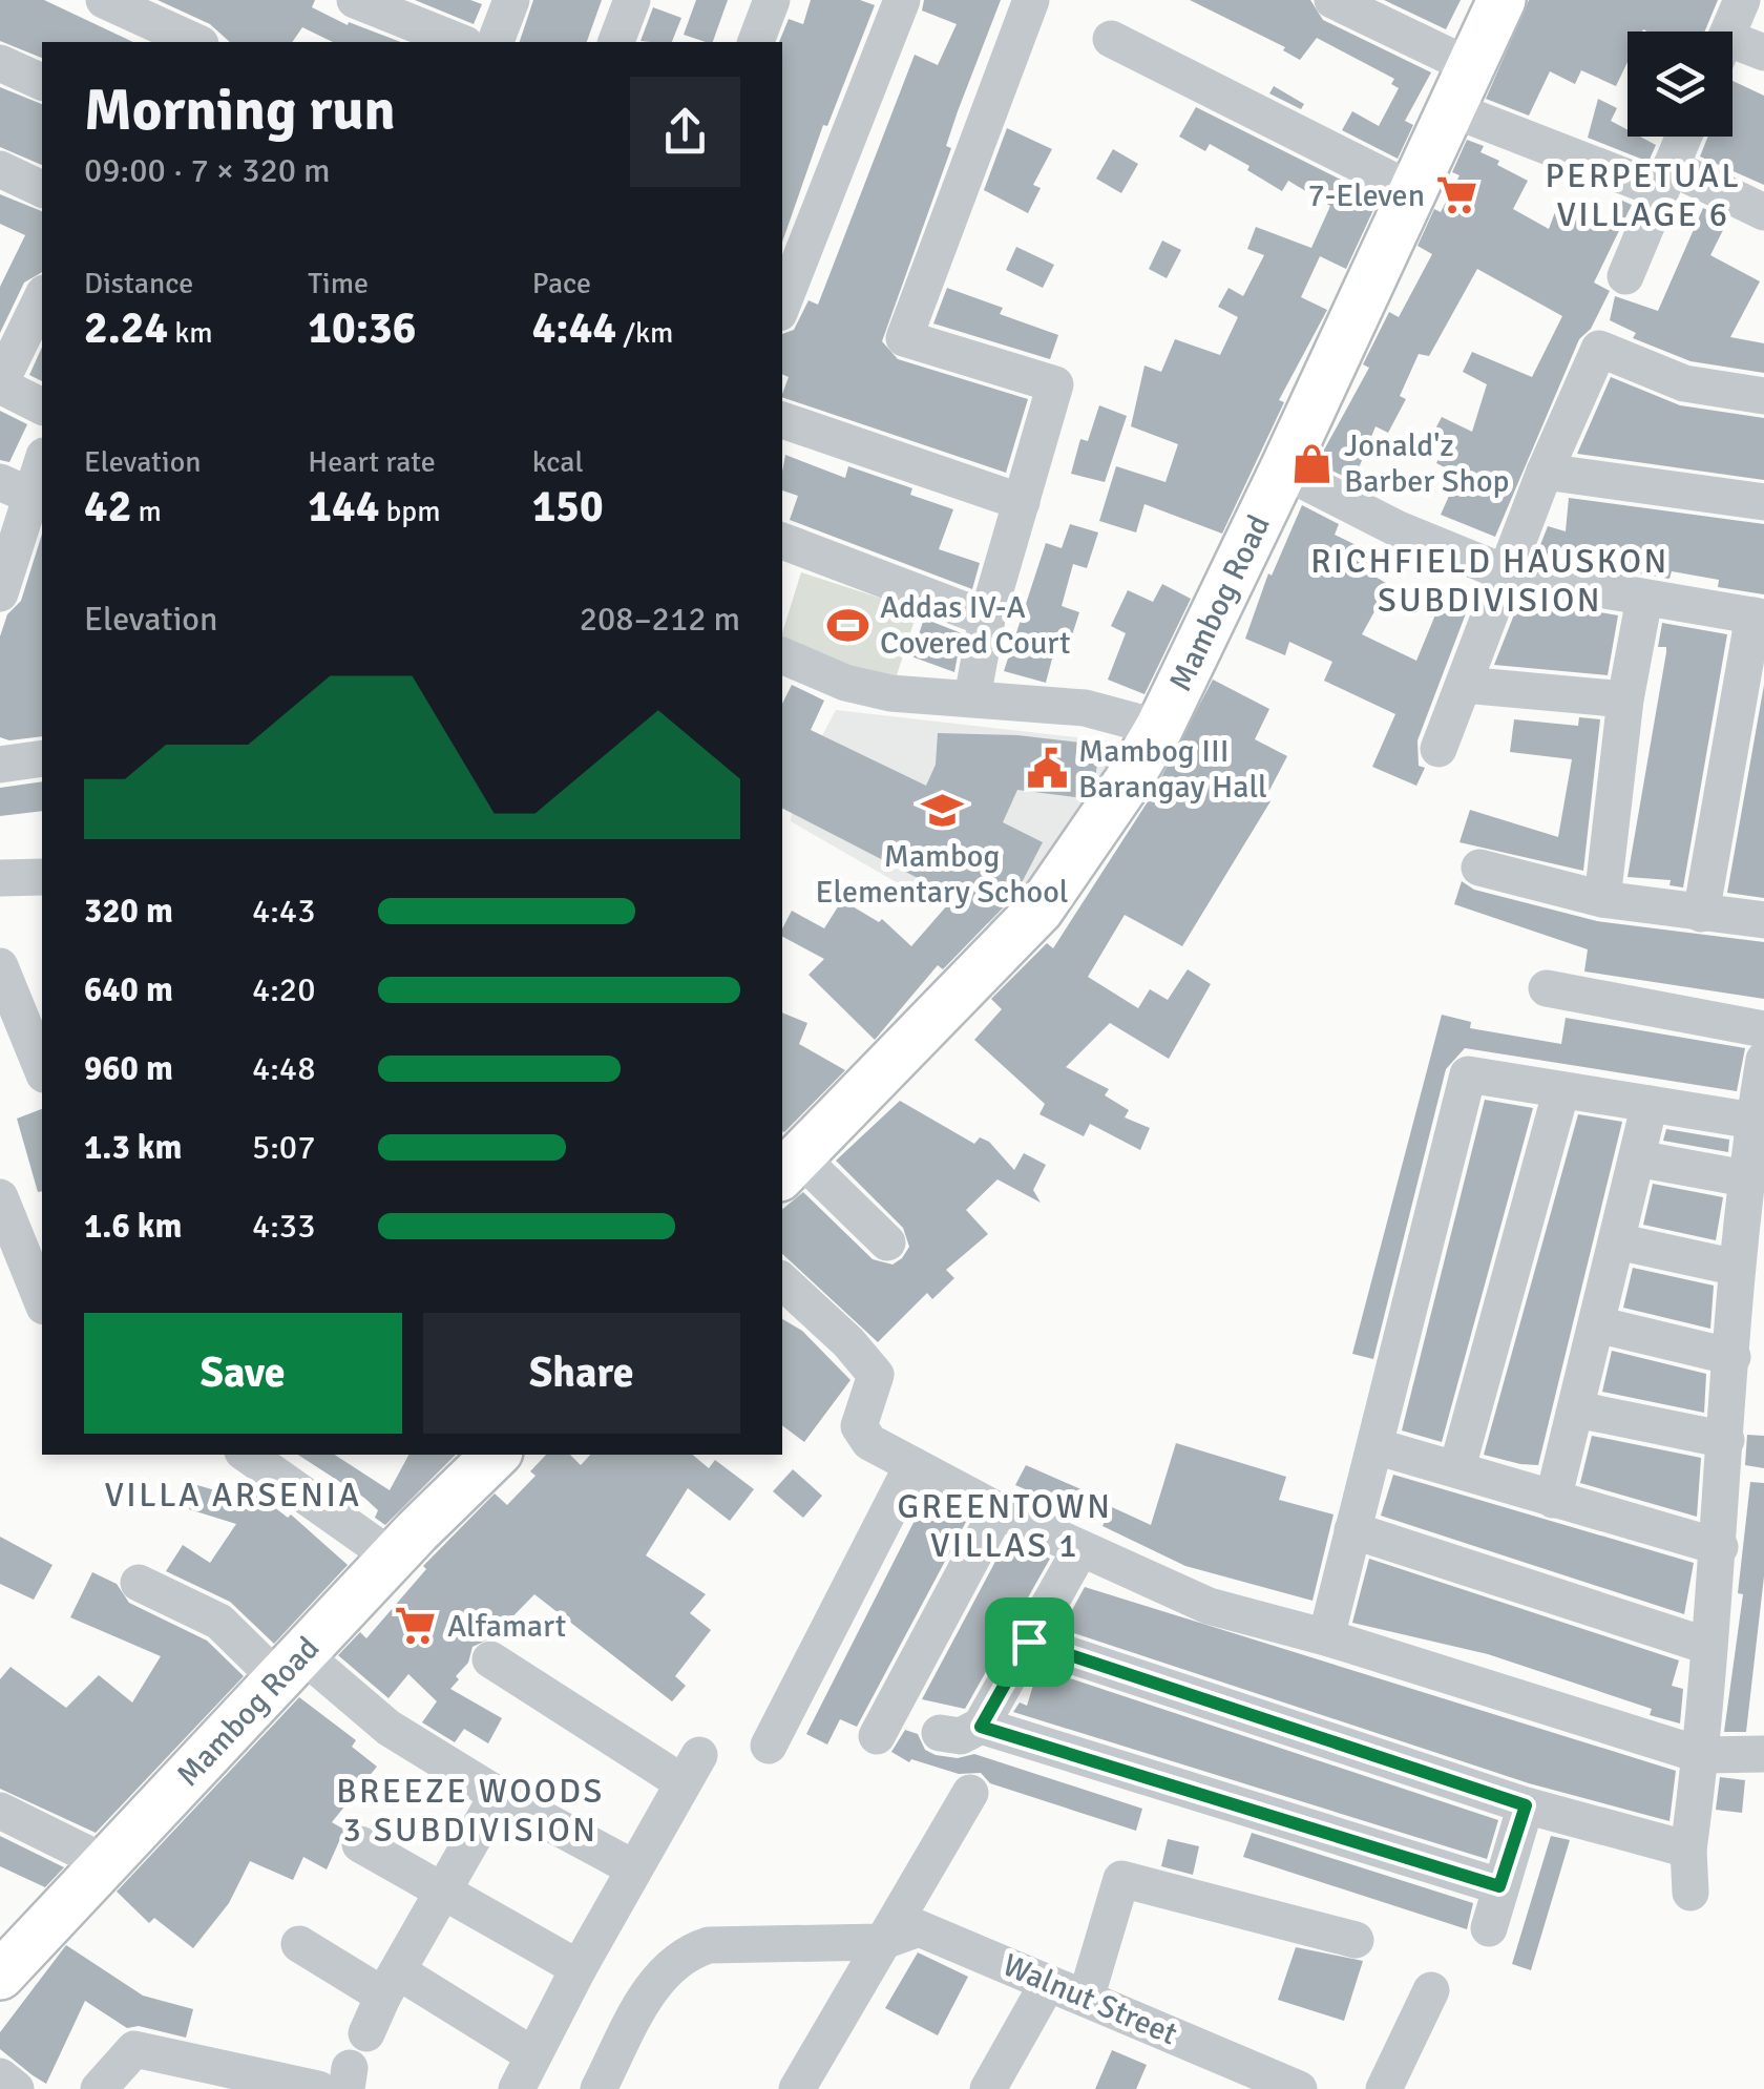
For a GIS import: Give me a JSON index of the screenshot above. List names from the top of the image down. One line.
{"streets":{"main road":["Mambog Road"],"street":["Walnut Street"]},"districts":["PERPETUAL VILLAGE 6","RICHFIELD HAUSKON SUBDIVISION","VILLA ARSENIA","GREENTOWN VILLAS 1","BREEZE WOODS 3 SUBDIVISION"],"places":{"supermarket":["7-Eleven","Alfamart"],"shop":["Jonald'z Barber Shop"],"sports":["Addas IV-A Covered Court"],"public building":["Mambog III Barangay Hall"],"school or university":["Mambog Elementary School"]},"page":{"heading":["Morning run","09:00 · 7 × 320 m"],"stats":[["Distance","2.24 km"],["Time","10:36"],["Pace","4:44 /km"],["Elevation","42 m"],["Heart rate","144 bpm"],["kcal","150"]],"chart":["Elevation","208–212 m"],"list":[{"name":"320 m","note":"4:43"},{"name":"640 m","note":"4:20"},{"name":"960 m","note":"4:48"},{"name":"1.3 km","note":"5:07"},{"name":"1.6 km","note":"4:33"}],"buttons":["Save","Share"]}}
